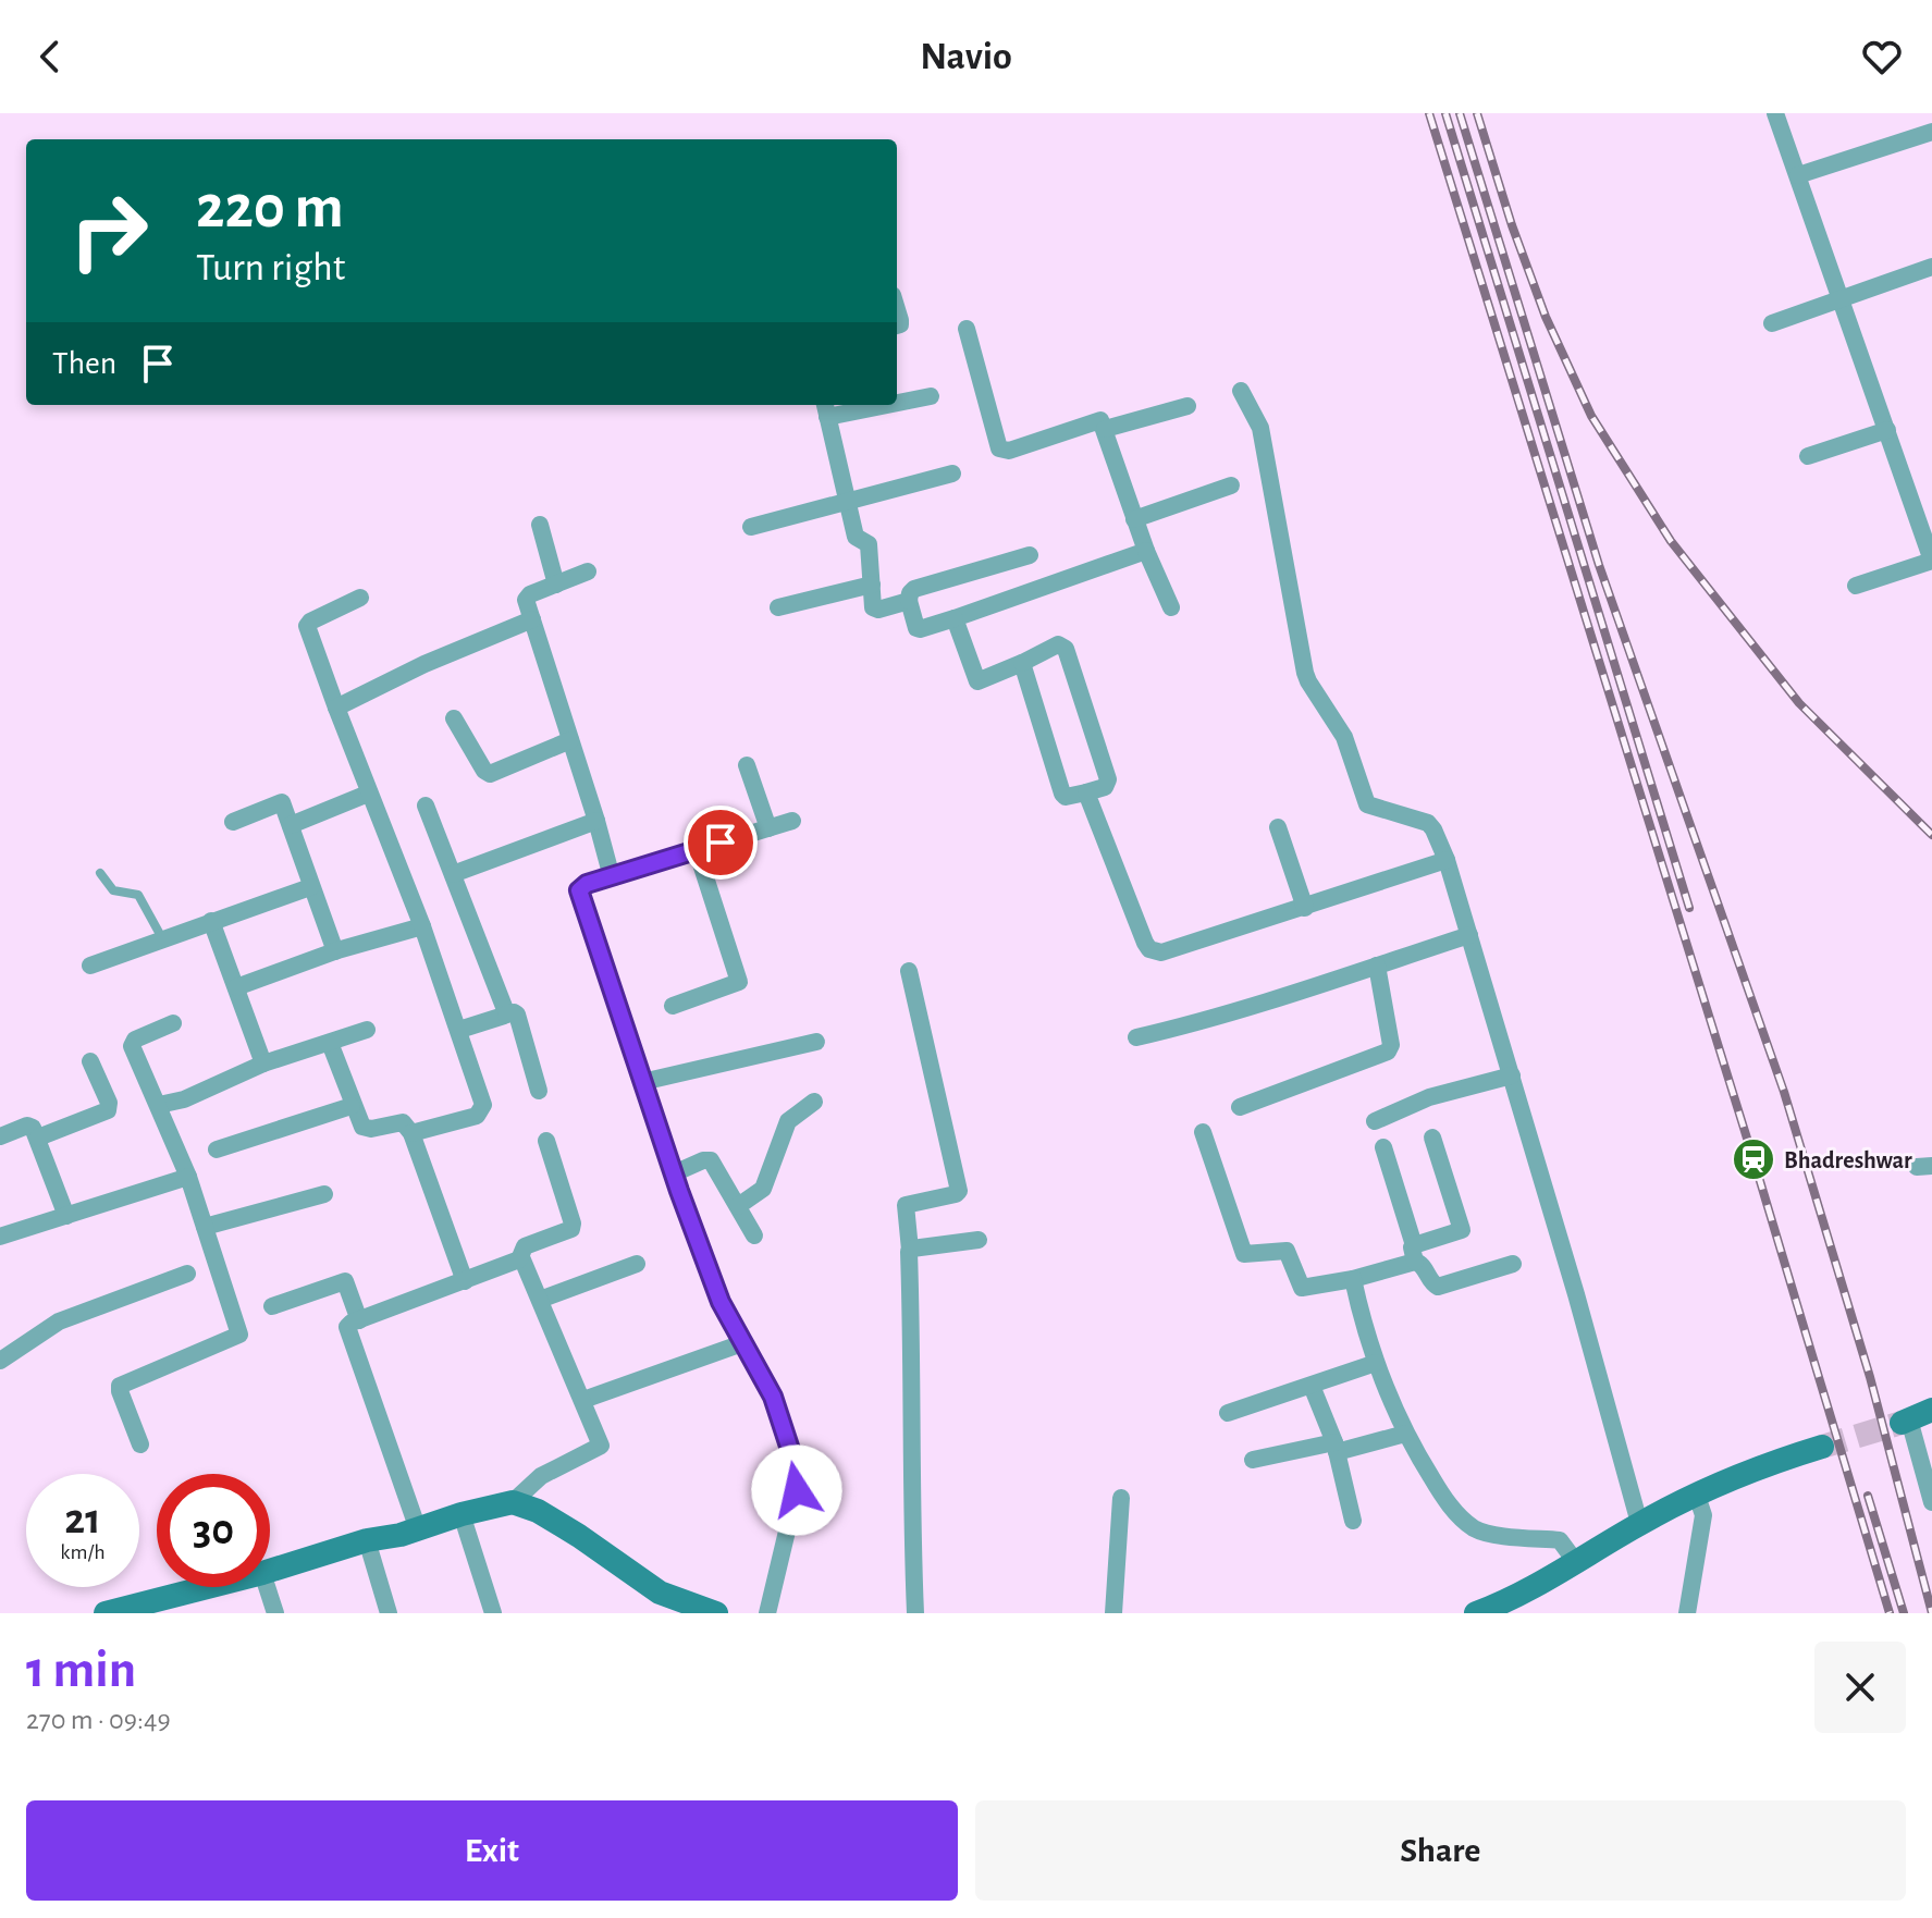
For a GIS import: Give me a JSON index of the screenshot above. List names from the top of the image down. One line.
{"places":{"station":["Bhadreshwar"]},"page":{"header":"Navio","turn":["220 m","Turn right"],"then":"Then","speed":"21 km/h","limit":"30","heading":["1 min","270 m · 09:49"],"buttons":["Exit","Share"]}}
